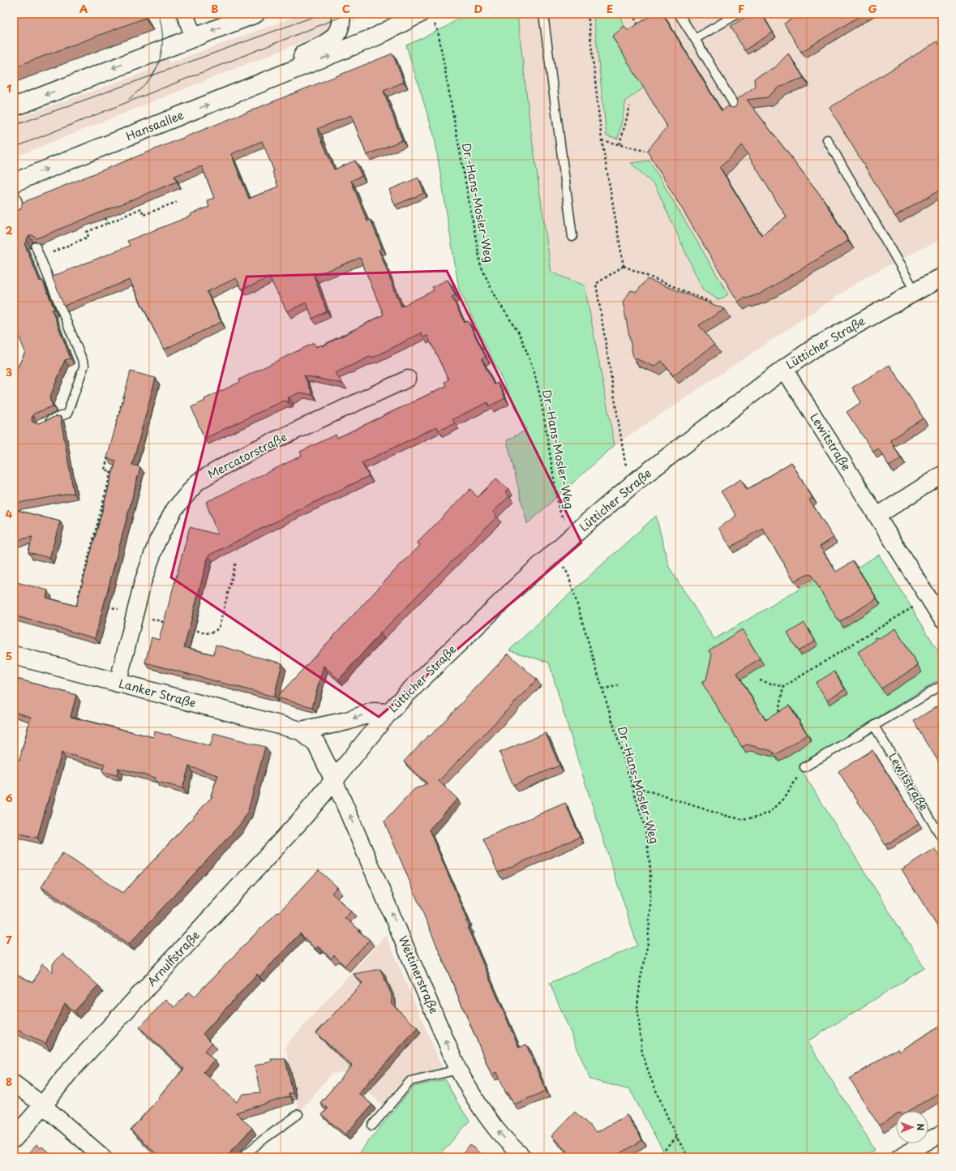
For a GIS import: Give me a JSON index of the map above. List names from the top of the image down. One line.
{"streets":{"street":["Hansaallee","Lütticher Straße","Lewitstraße","Mercatorstraße","Lanker Straße","Arnulfstraße","Wettinerstraße"],"path":["Dr.-Hans-Mosler-Weg"]},"crossings":[["Dr.-Hans-Mosler-Weg","Lütticher Straße"],["Lütticher Straße","Lewitstraße"],["Lütticher Straße","Lanker Straße"],["Lütticher Straße","Arnulfstraße"],["Lütticher Straße","Wettinerstraße"],["Mercatorstraße","Lanker Straße"],["Lanker Straße","Arnulfstraße"],["Lanker Straße","Wettinerstraße"],["Arnulfstraße","Wettinerstraße"]],"one_way":["Wettinerstraße"],"north":"right","grid":{"columns":["A","B","C","D","E","F","G"],"rows":["1","2","3","4","5","6","7","8"]}}
